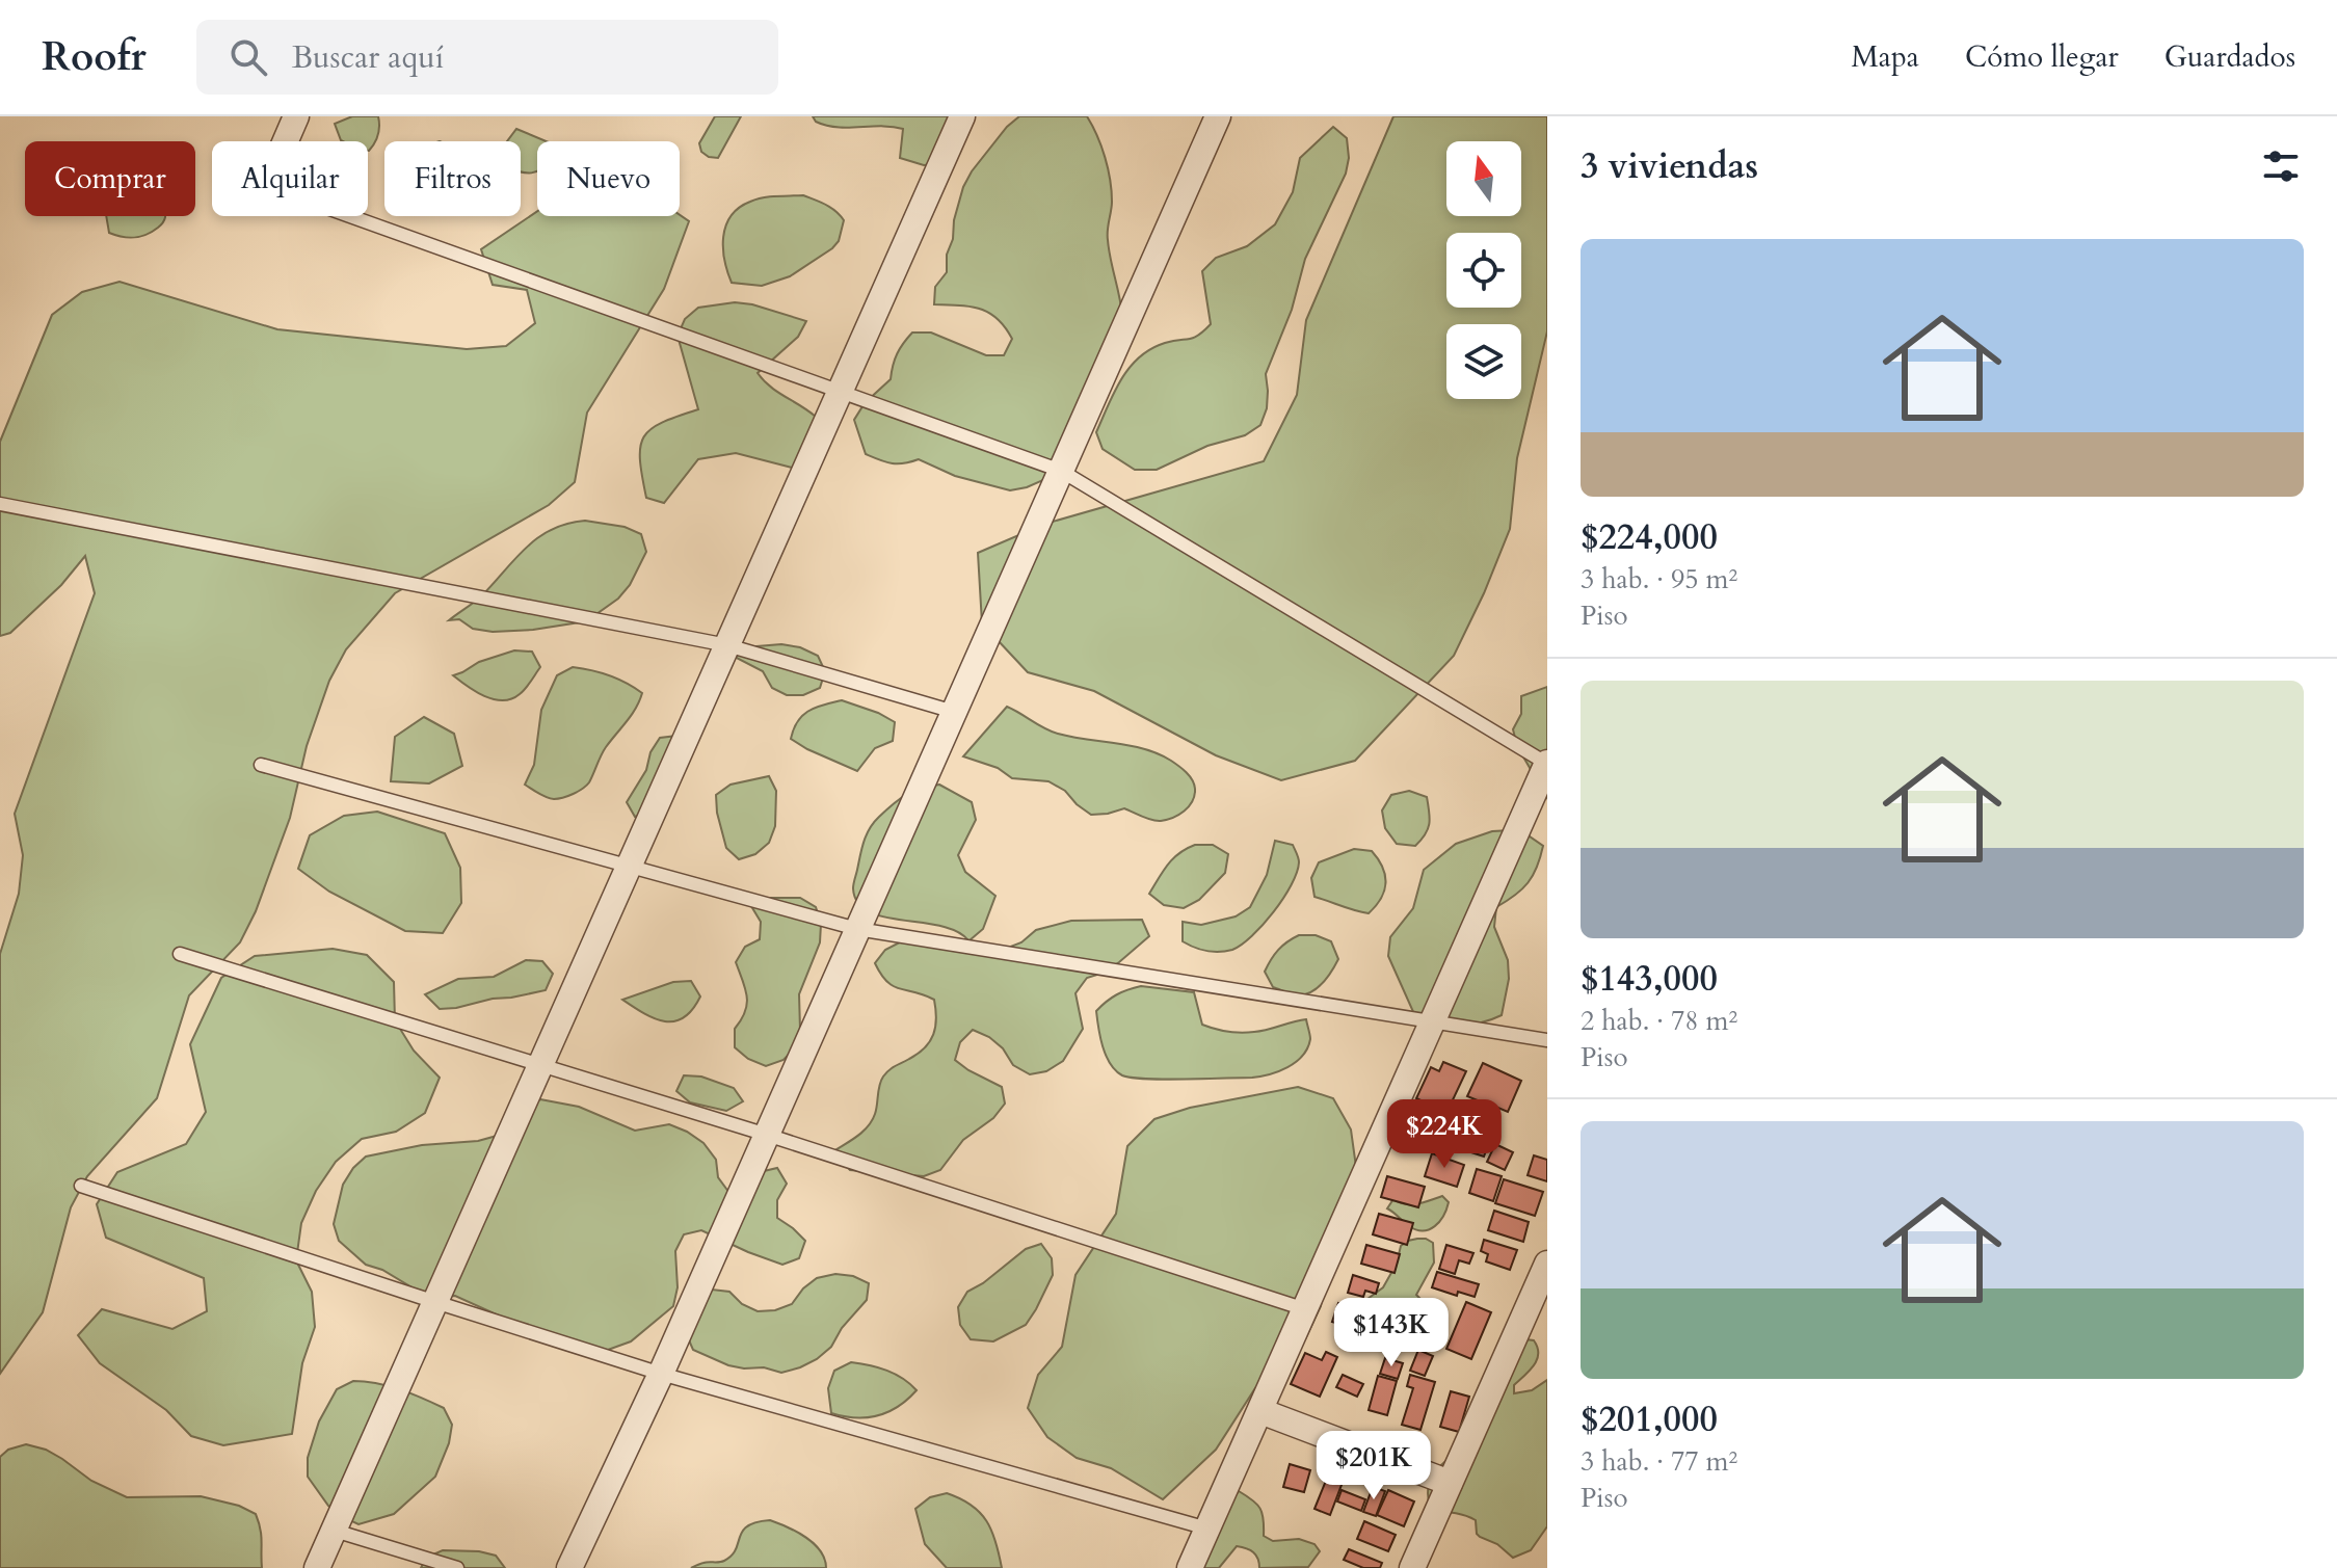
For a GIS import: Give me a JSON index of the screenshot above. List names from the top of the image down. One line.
{"north":"top","page":{"header":"Roofr","search":"Buscar aquí","nav":["Mapa","Cómo llegar","Guardados"],"heading":"3 viviendas","chip":["Comprar","Alquilar","Filtros","Nuevo"],"list":[{"name":"$224,000","note":"3 hab. · 95 m² · Piso"},{"name":"$143,000","note":"2 hab. · 78 m² · Piso"},{"name":"$201,000","note":"3 hab. · 77 m² · Piso"}],"price":["$224K","$143K","$201K"]}}
